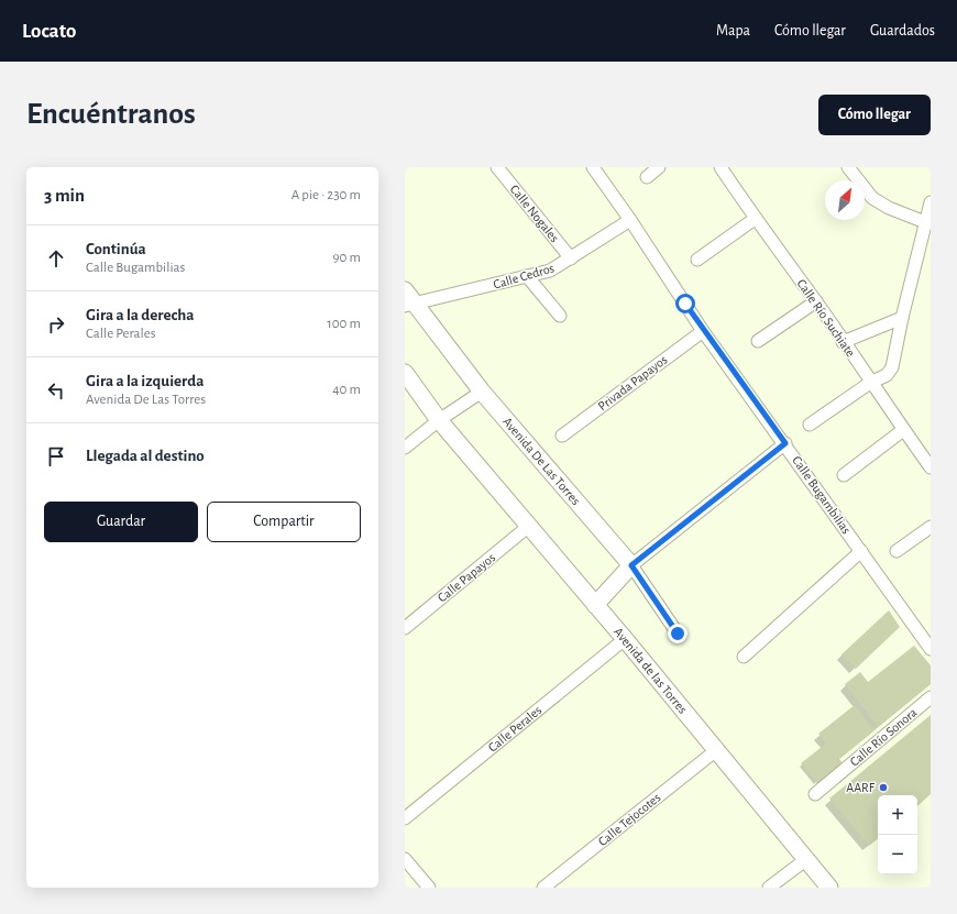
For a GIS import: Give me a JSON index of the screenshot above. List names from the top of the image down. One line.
{"streets":{"main road":["Avenida De Las Torres","Avenida de las Torres"],"street":["Calle Nogales","Calle Cedros","Calle Río Suchiate","Privada Papayos","Calle Bugambilias","Calle Papayos","Calle Perales","Calle Río Sonora","Calle Tejocotes"]},"crossings":[["Calle Nogales","Calle Cedros"],["Calle Cedros","Avenida De Las Torres"],["Calle Cedros","Calle Bugambilias"],["Privada Papayos","Calle Bugambilias"],["Calle Papayos","Avenida de las Torres"],["Avenida de las Torres","Calle Perales"],["Avenida de las Torres","Calle Tejocotes"]],"places":["AARF"],"north":"top right","page":{"header":"Locato","nav":["Mapa","Cómo llegar","Guardados"],"buttons":["Cómo llegar",["Guardar","Compartir"]],"title":"Encuéntranos","heading":["3 min","A pie · 230 m"],"list":[["Continúa","Calle Bugambilias","90 m"],["Gira a la derecha","Calle Perales","100 m"],["Gira a la izquierda","Avenida De Las Torres","40 m"],"Llegada al destino"],"map_buttons":["+","−"]}}
